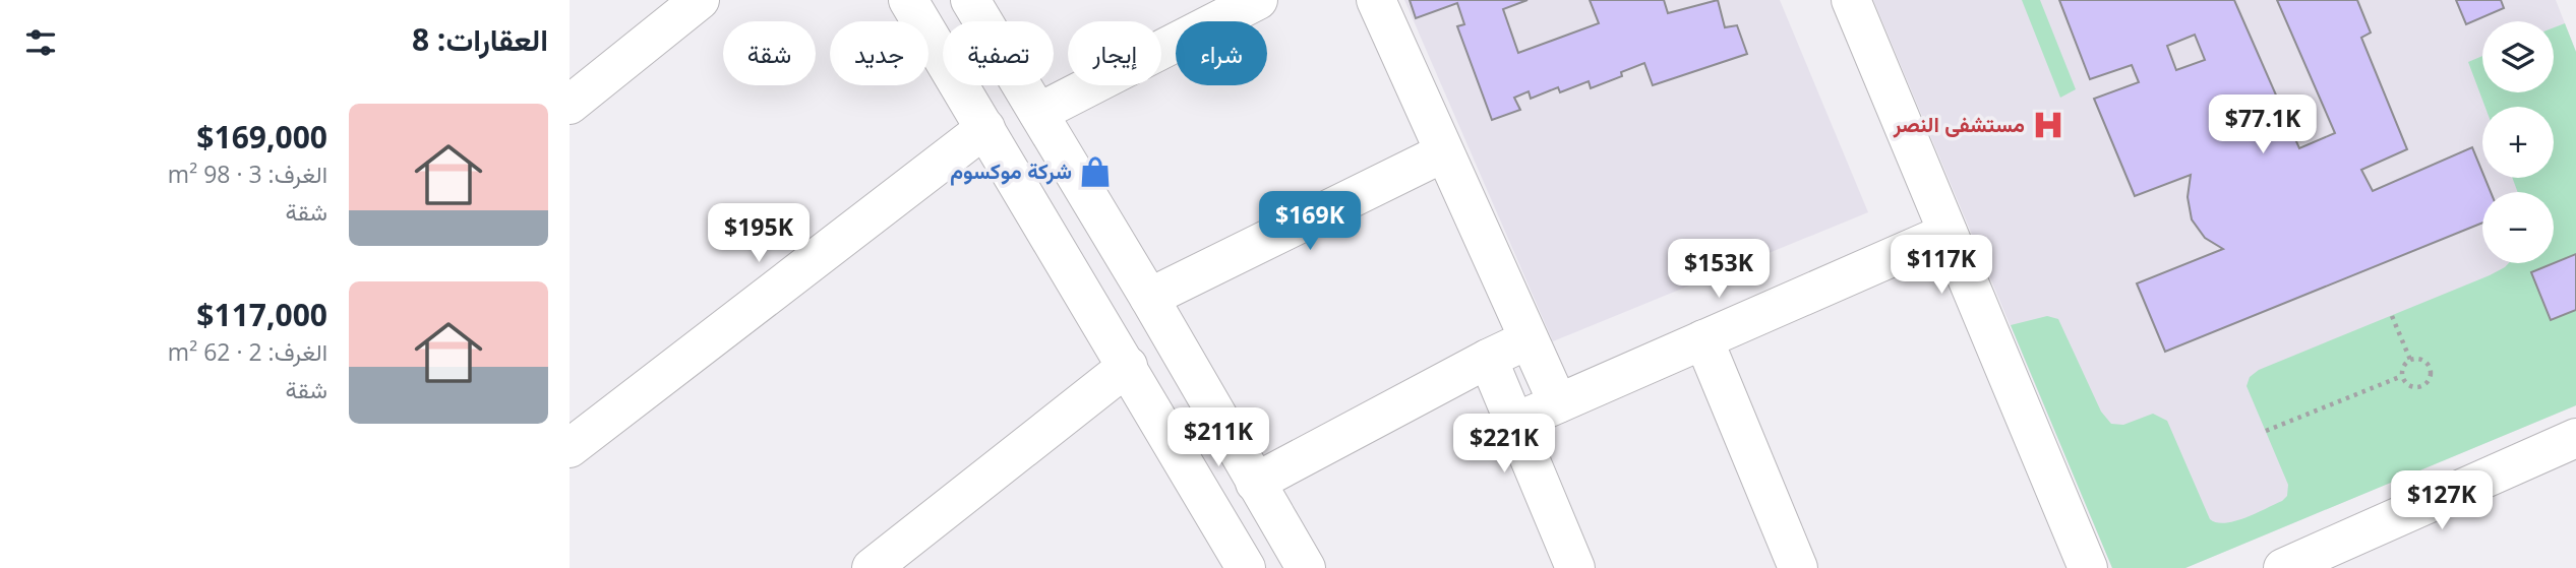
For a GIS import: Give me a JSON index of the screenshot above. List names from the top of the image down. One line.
{"places":{"hospital":["مستشفى النصر"],"shop":["شركة موكسوم"]},"page":{"heading":"العقارات: 8","map_buttons":["+","−"],"chip":["شراء","إيجار","تصفية","جديد","شقة"],"list":[{"name":"$169,000","note":"الغرف: 3 · 98 m² · شقة"},{"name":"$117,000","note":"الغرف: 2 · 62 m² · شقة"}],"price":["$77.1K","$169K","$195K","$117K","$153K","$211K","$221K","$127K"]}}
